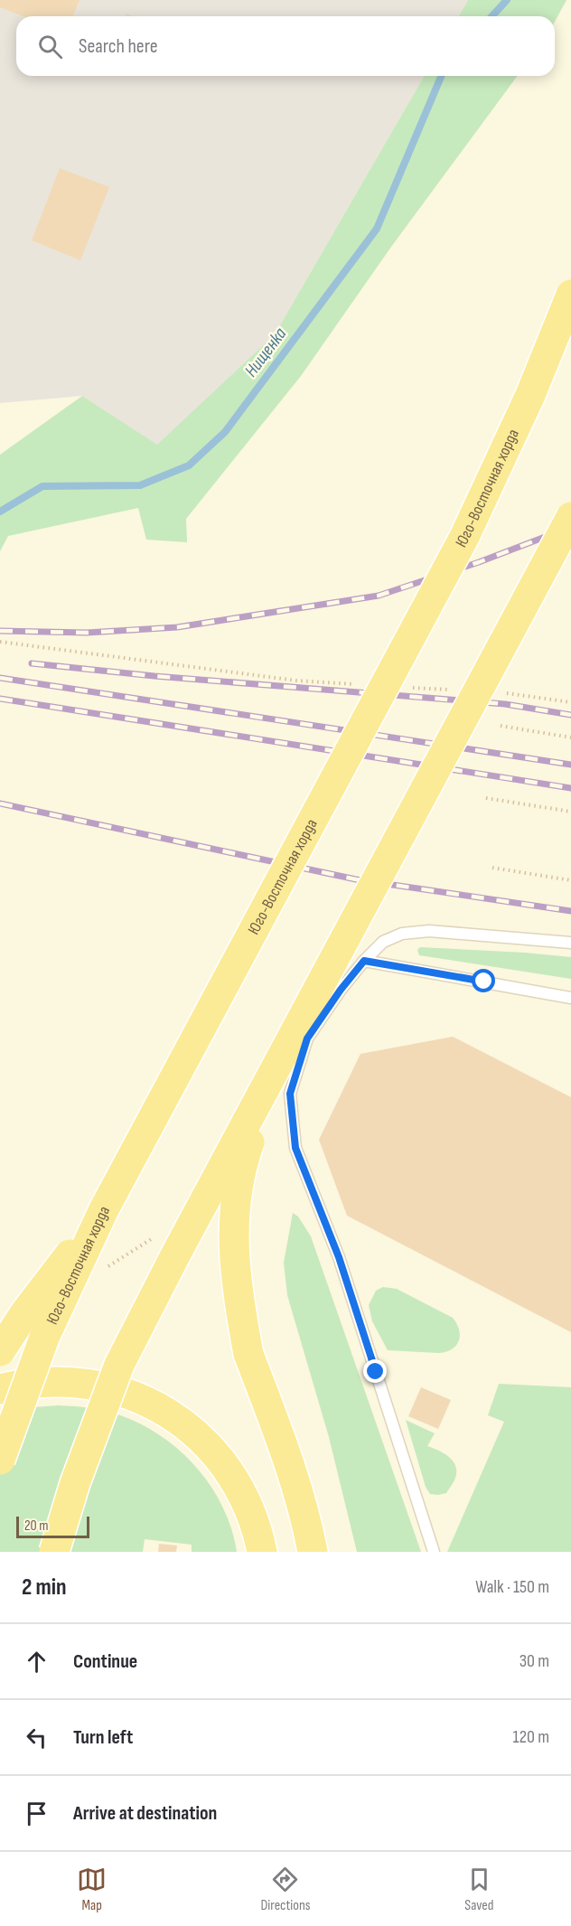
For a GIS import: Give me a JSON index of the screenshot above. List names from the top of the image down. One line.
{"streets":{"main road":["Юго-Восточная хорда"]},"water":["Нищенка"],"scale_bar":"20 m","page":{"search":"Search here","scale":"20 m","heading":["2 min","Walk · 150 m"],"list":[["Continue","30 m"],["Turn left","120 m"],"Arrive at destination"],"nav":["Map","Directions","Saved"]}}
